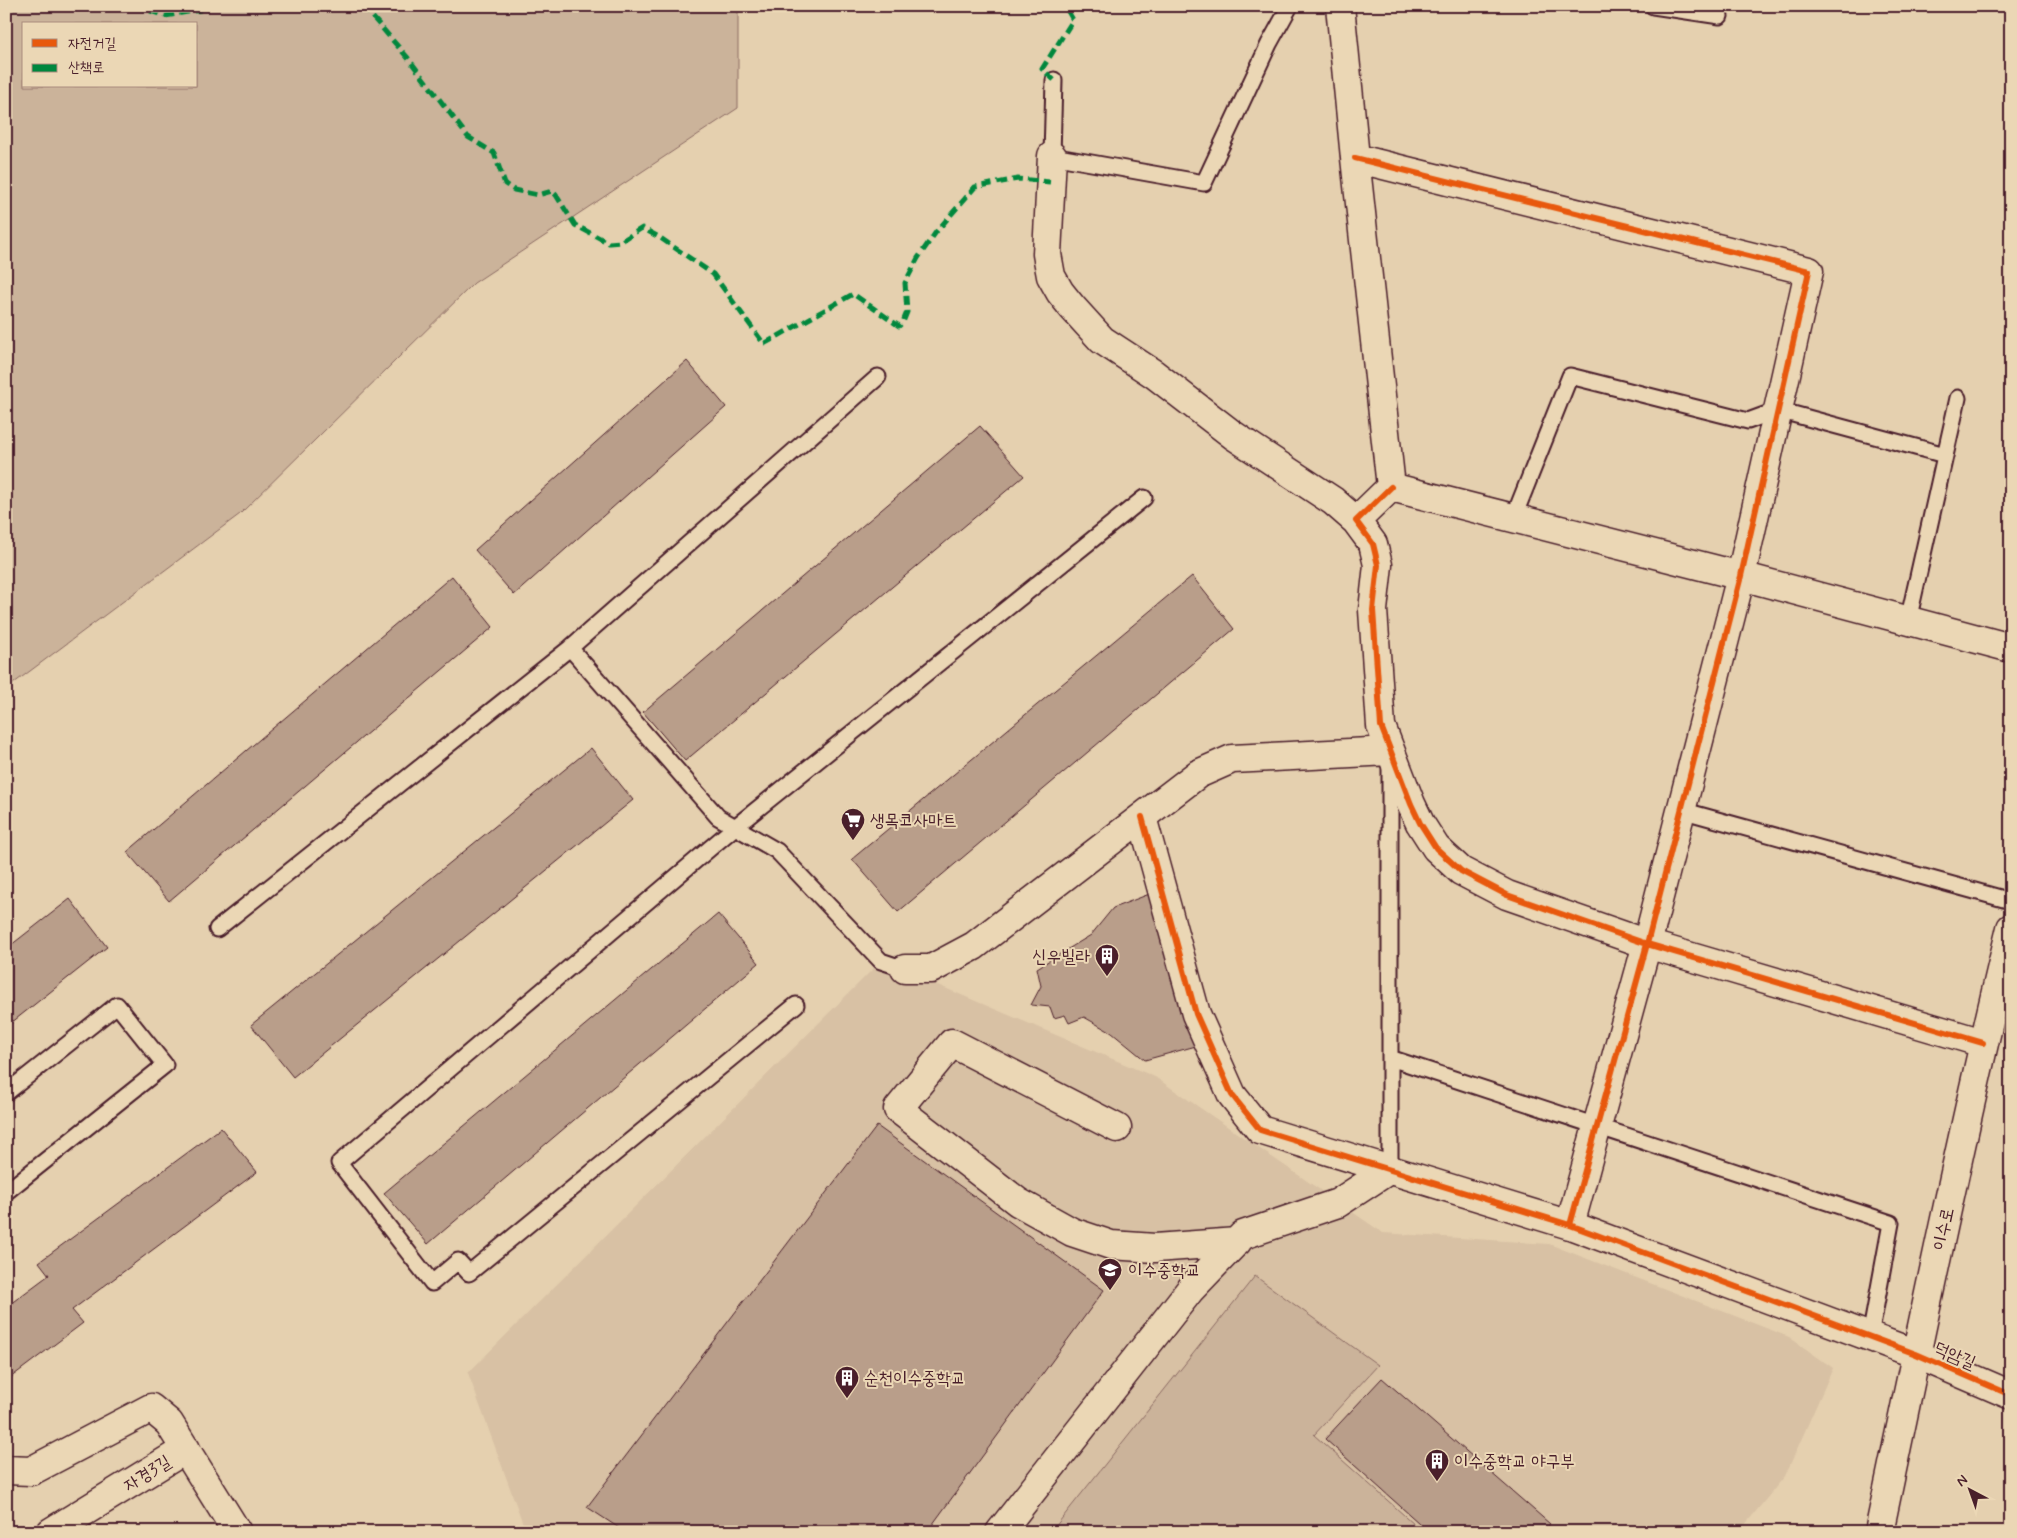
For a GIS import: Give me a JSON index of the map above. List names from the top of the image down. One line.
{"streets":{"street":["이수로","덕암길","자경3길"]},"crossings":[["이수로","덕암길"]],"places":{"supermarket":["생목코사마트"],"building":["신우빌라","순천이수중학교","이수중학교 야구부"],"school or university":["이수중학교"]},"legend":["자전거길","산책로"],"north":"top left"}
